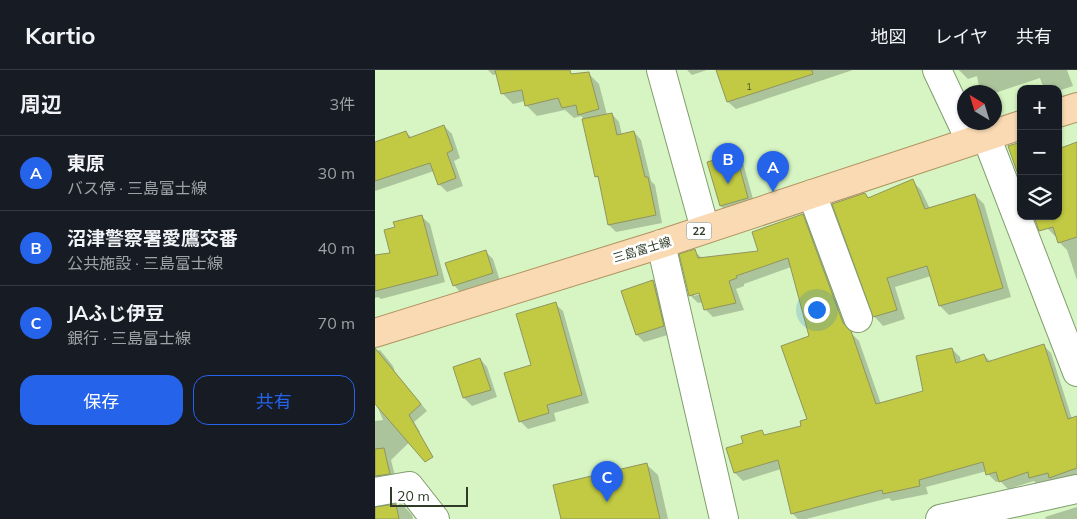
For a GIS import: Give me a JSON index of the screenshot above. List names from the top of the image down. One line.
{"streets":{"main road":["22","三島富士線"]},"house_numbers":["1"],"scale_bar":"20 m","north":"top left","page":{"header":"Kartio","nav":["地図","レイヤ","共有"],"heading":["周辺","3件"],"map_buttons":["+","−"],"list":[{"mark":"A","name":"東原","note":"バス停 · 三島富士線","value":"30 m"},{"mark":"B","name":"沼津警察署愛鷹交番","note":"公共施設 · 三島富士線","value":"40 m"},{"mark":"C","name":"JAふじ伊豆","note":"銀行 · 三島富士線","value":"70 m"}],"pins":["B","A","C"],"buttons":["保存","共有"],"scale":"20 m"}}
